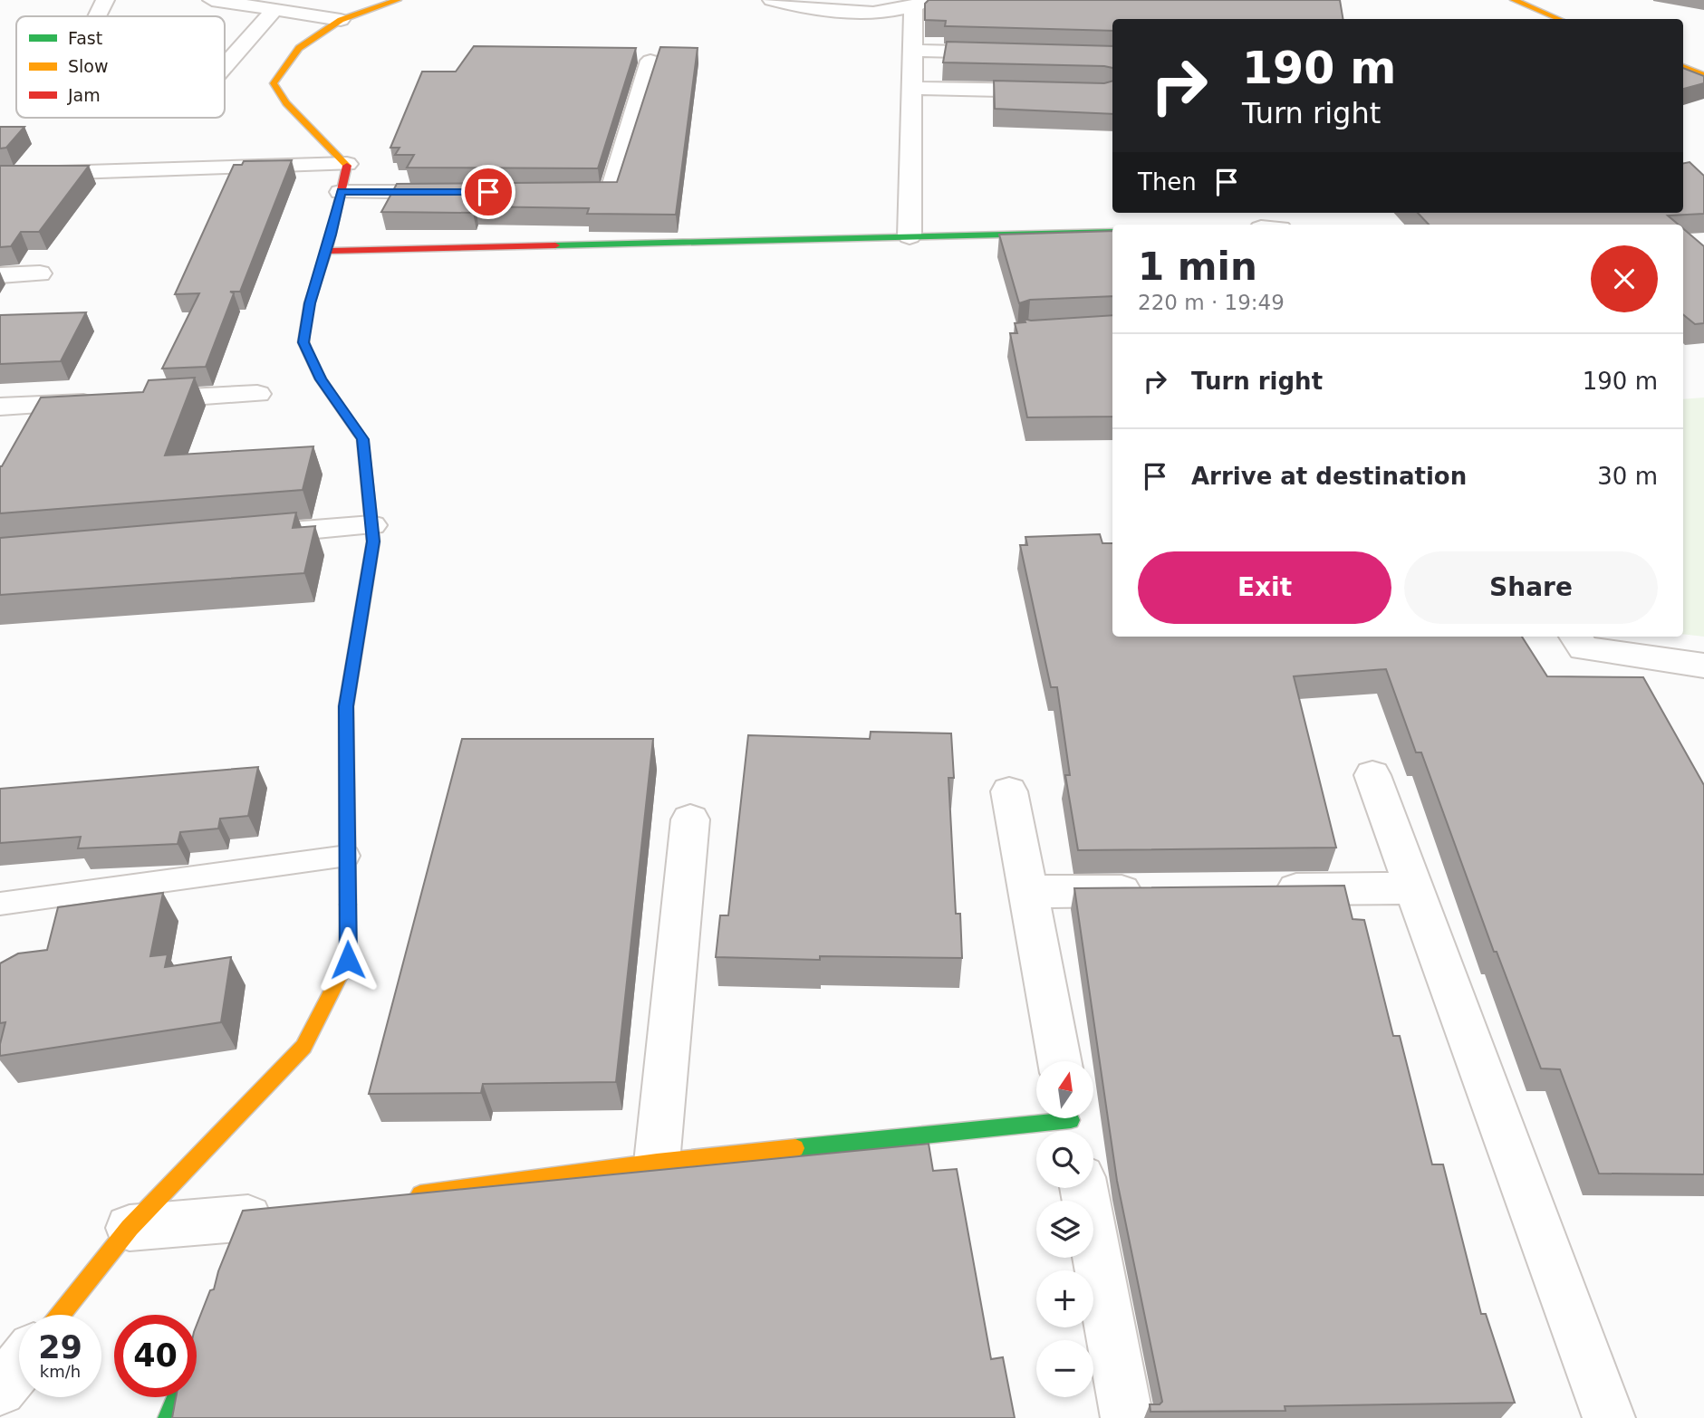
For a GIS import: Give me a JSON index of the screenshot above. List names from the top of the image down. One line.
{"legend":["Fast","Slow","Jam"],"north":"top","page":{"turn":["190 m","Turn right"],"then":"Then","heading":["1 min","220 m · 19:49"],"list":[{"name":"Turn right","value":"190 m"},{"name":"Arrive at destination","value":"30 m"}],"buttons":["Exit","Share"],"map_buttons":["+","−"],"speed":"29 km/h","limit":"40"}}
